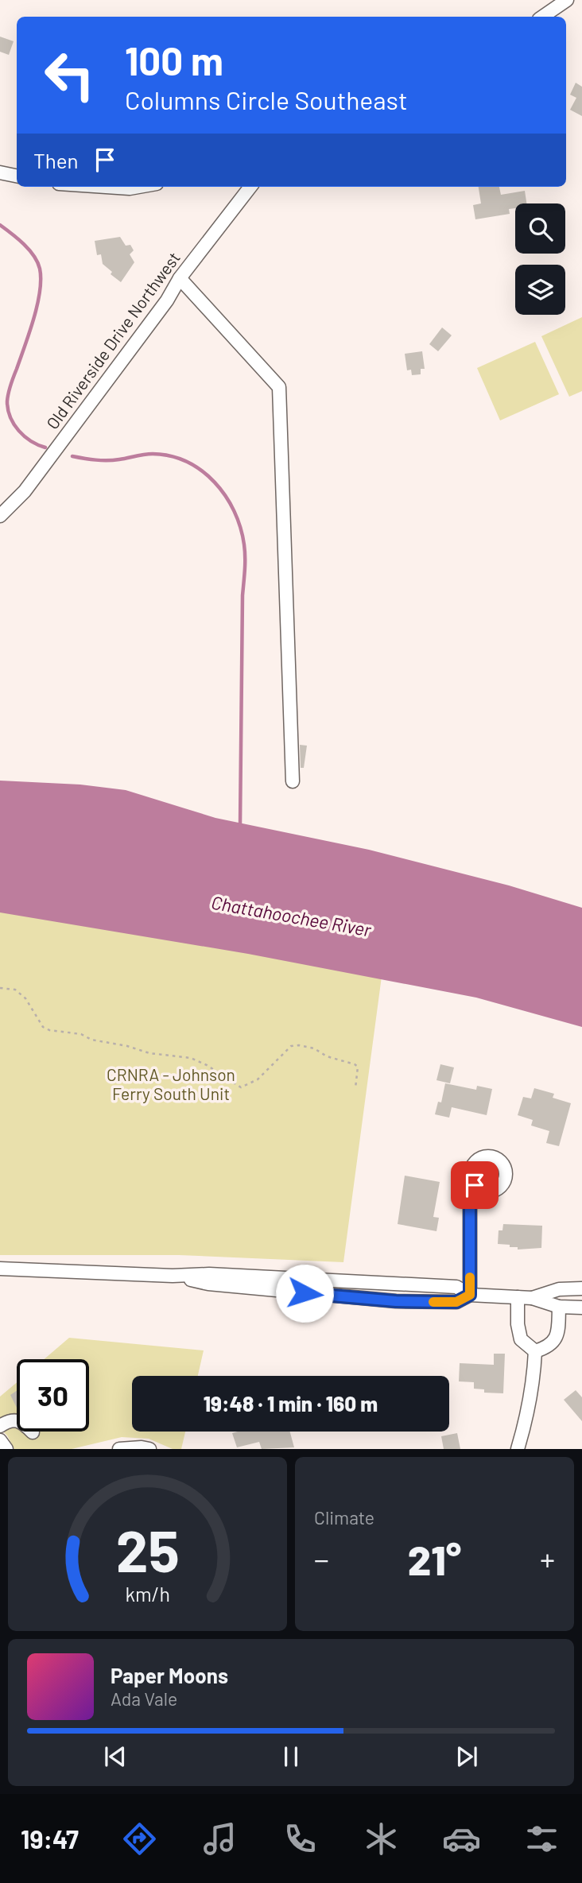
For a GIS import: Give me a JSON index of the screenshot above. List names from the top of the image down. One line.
{"streets":{"street":["Old Riverside Drive Northwest"]},"water":["Chattahoochee River"],"parks":["CRNRA - Johnson Ferry South Unit"],"page":{"turn":["100 m","Columns Circle Southeast"],"then":"Then","limit":"30","trip":"19:48 · 1 min · 160 m","tile":"Climate","heat":["−","21°","+"],"song":["Paper Moons","Ada Vale"],"tabs":"19:47","gauge":["25","km/h"]}}
